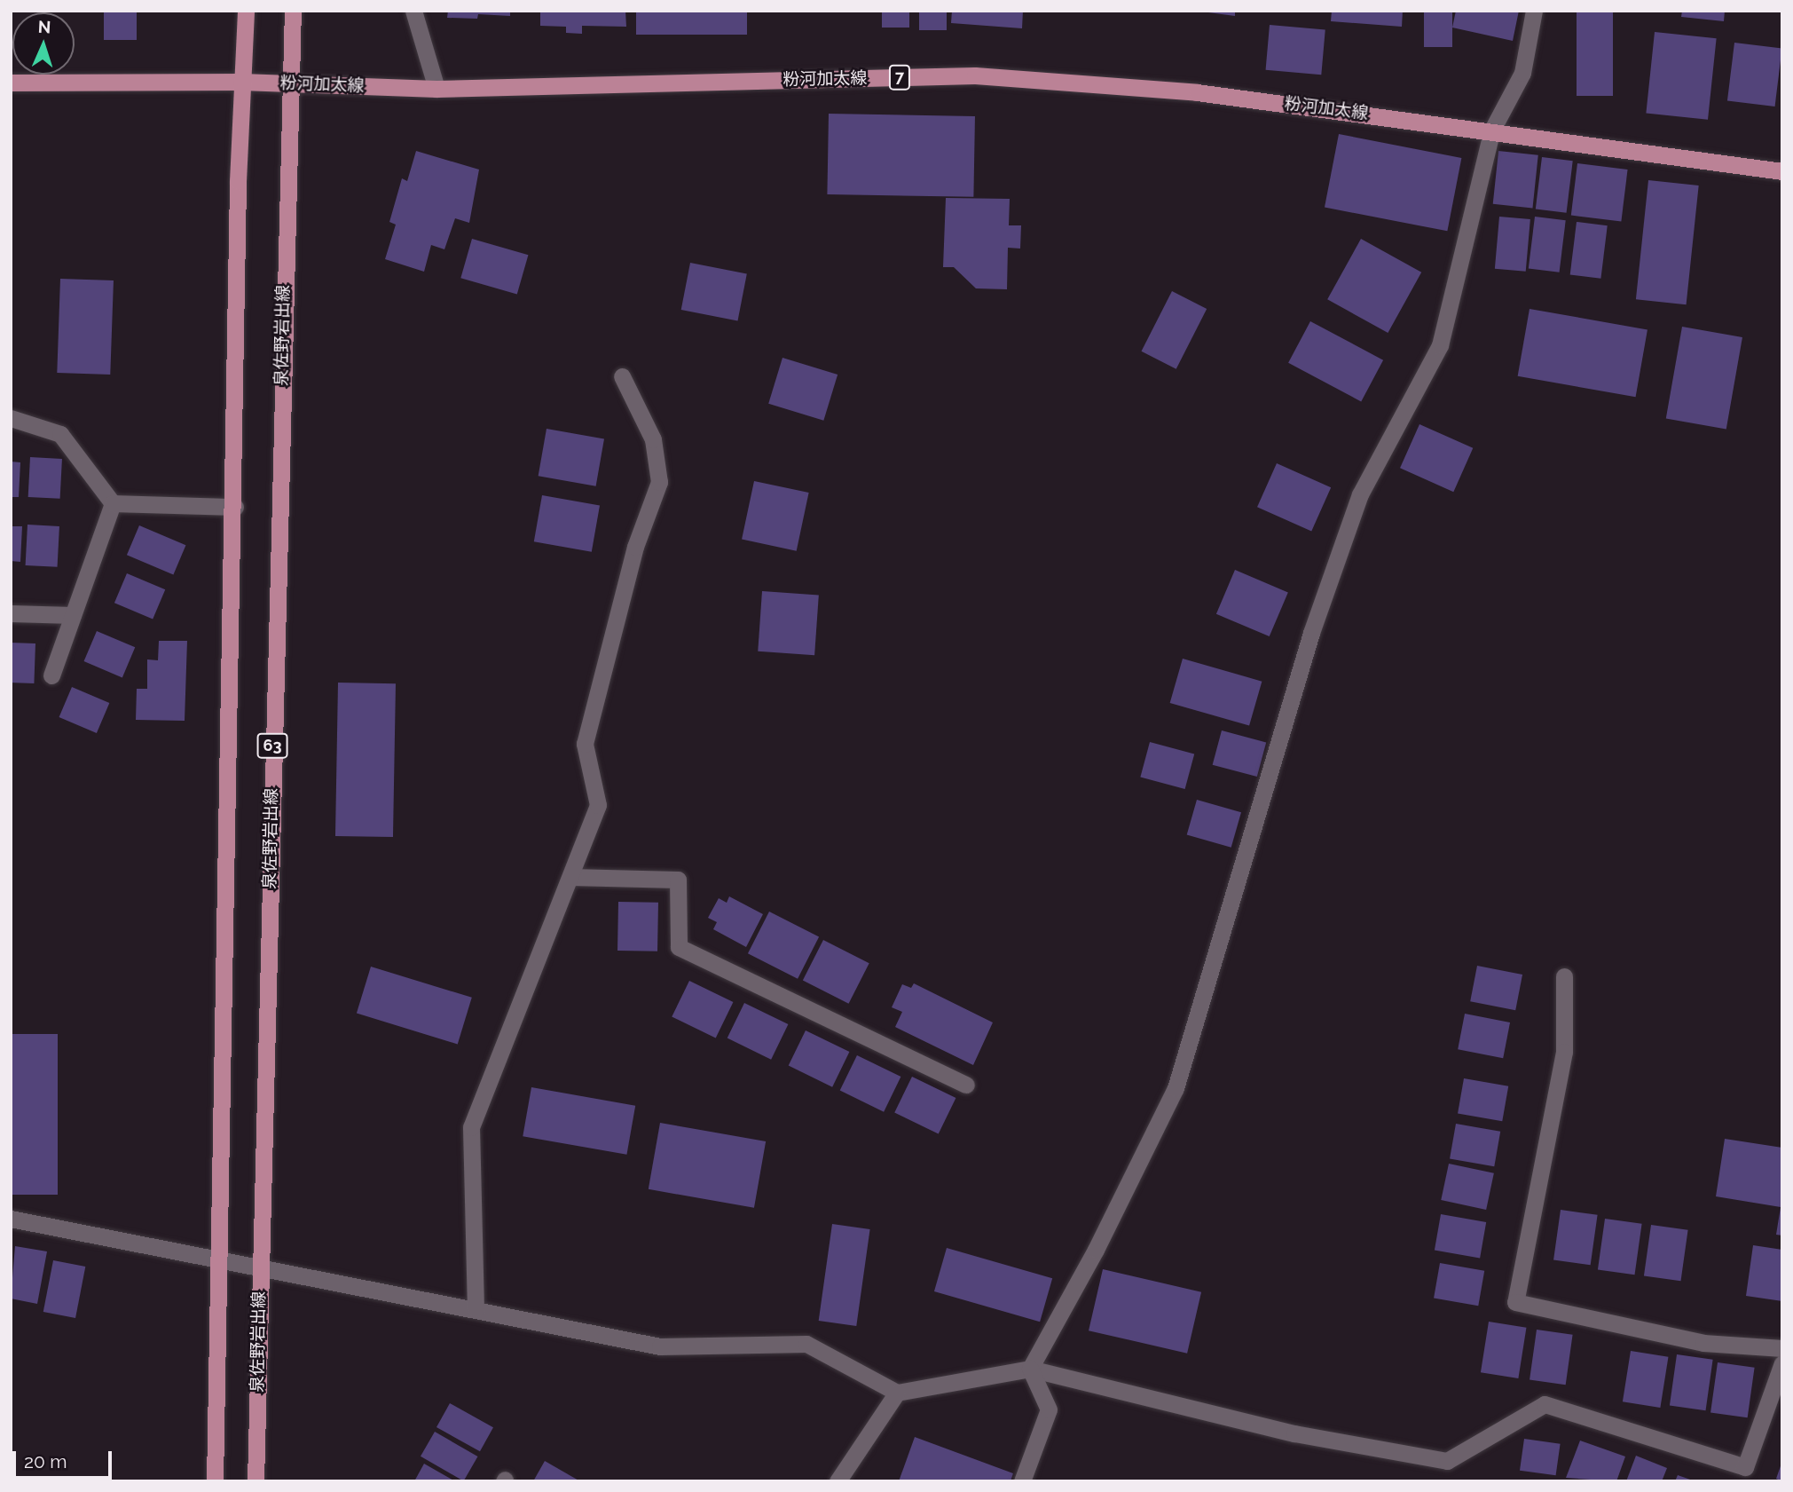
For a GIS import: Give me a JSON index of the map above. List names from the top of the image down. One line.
{"streets":{"main road":["7","粉河加太線","泉佐野岩出線","63"]},"crossings":[["粉河加太線","泉佐野岩出線"]],"scale_bar":"20 m","north":"top"}
